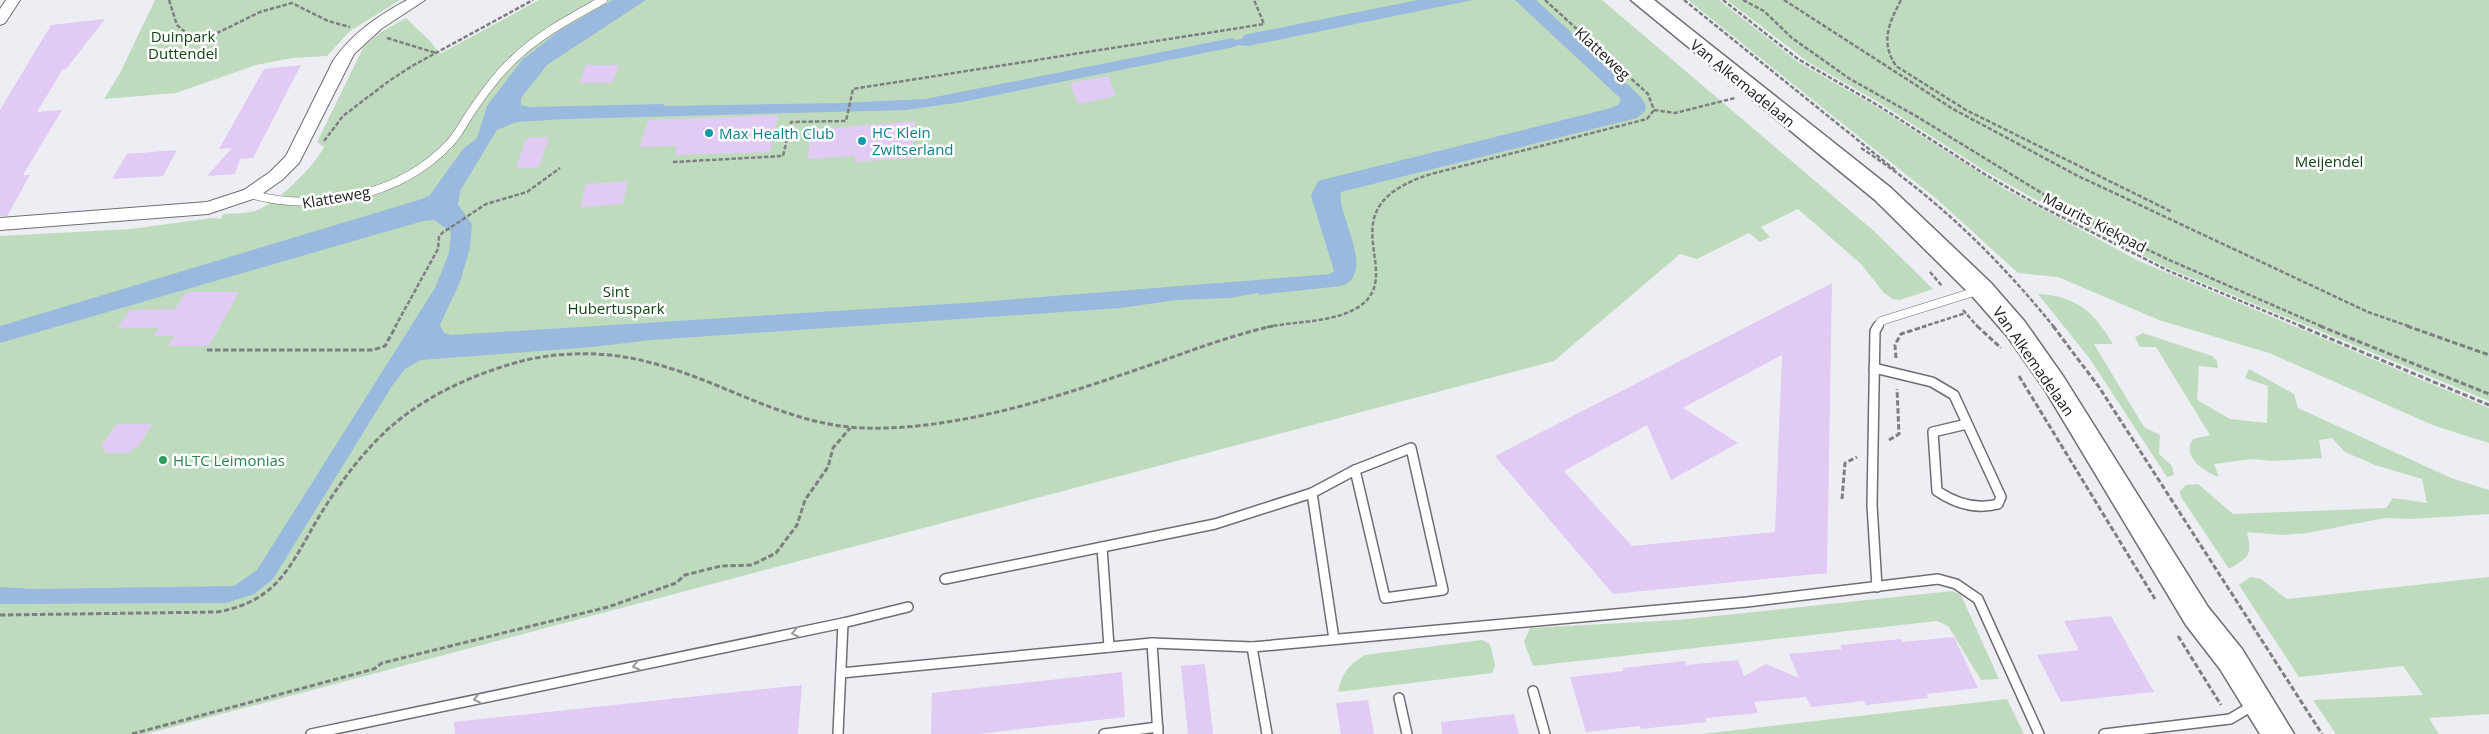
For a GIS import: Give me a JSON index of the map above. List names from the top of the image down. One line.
{"streets":{"main road":["Van Alkemadelaan"],"lane":["Klatteweg"],"path":["Maurits Kiekpad"]},"parks":["Duinpark Duttendel","Meijendel","Sint Hubertuspark"],"places":["Max Health Club","HC Klein Zwitserland","HLTC Leimonias"]}
